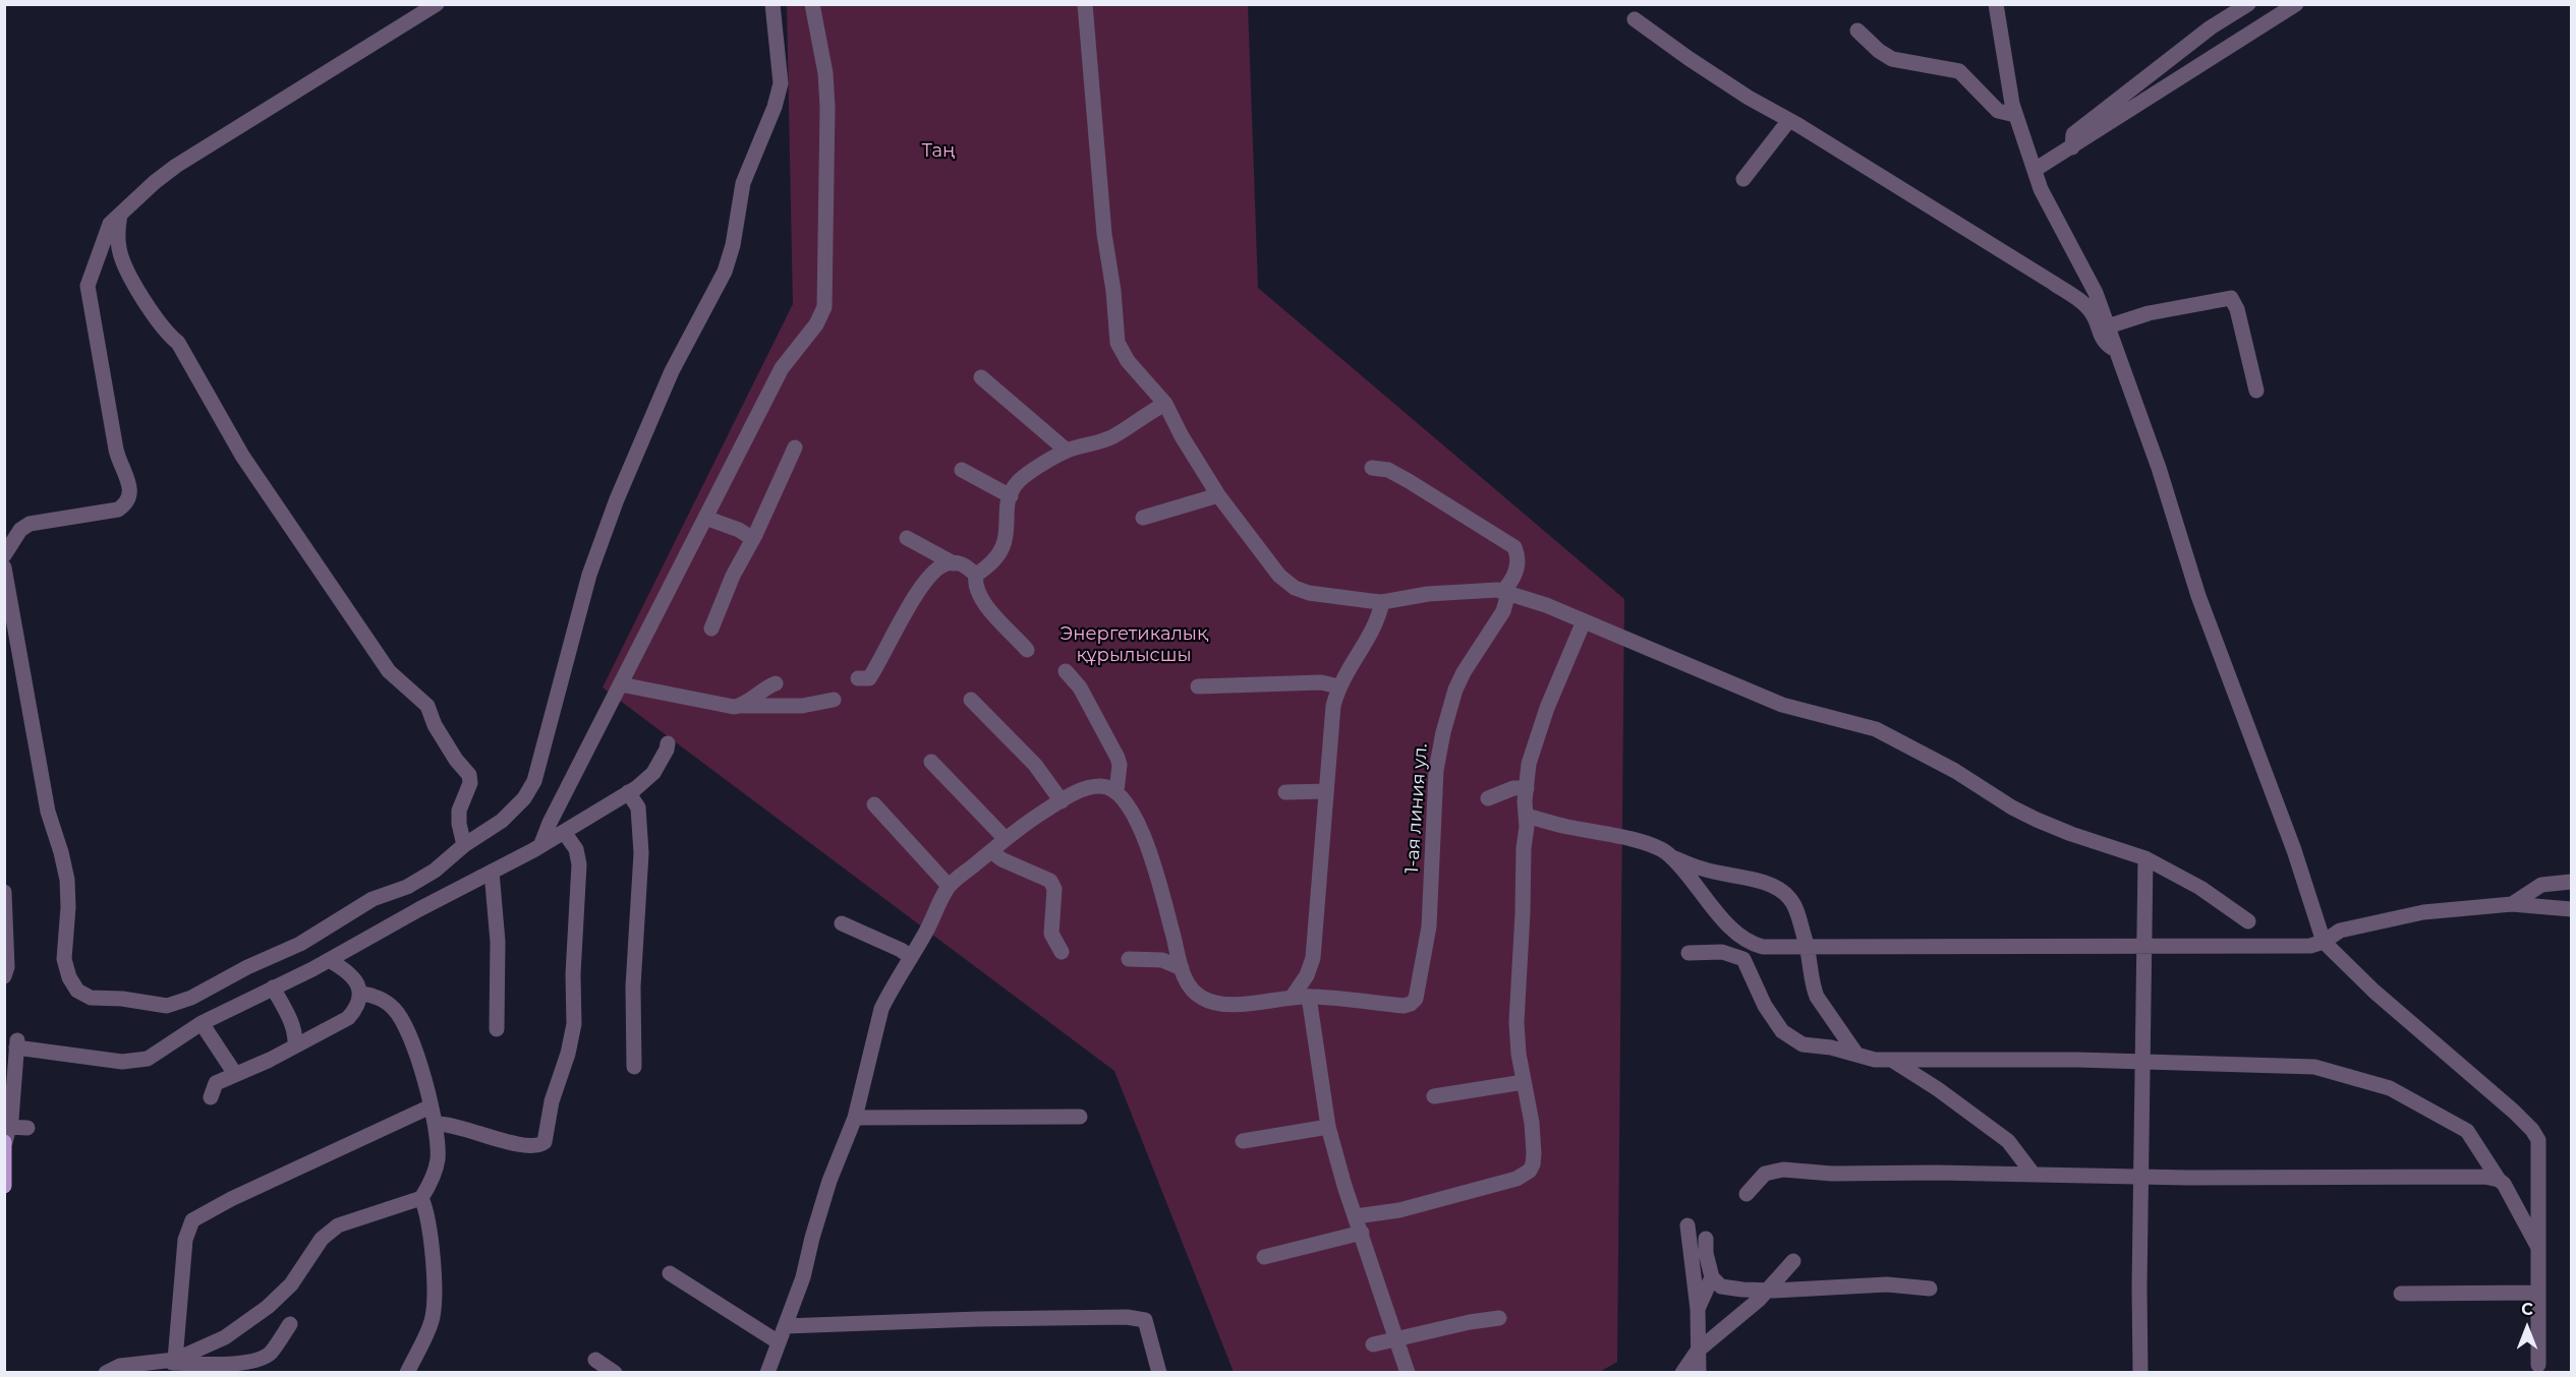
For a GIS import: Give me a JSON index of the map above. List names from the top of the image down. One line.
{"streets":{"street":["1-ая линия ул."]},"parks":["Таң","Энергетикалық құрылысшы"],"north":"top"}
